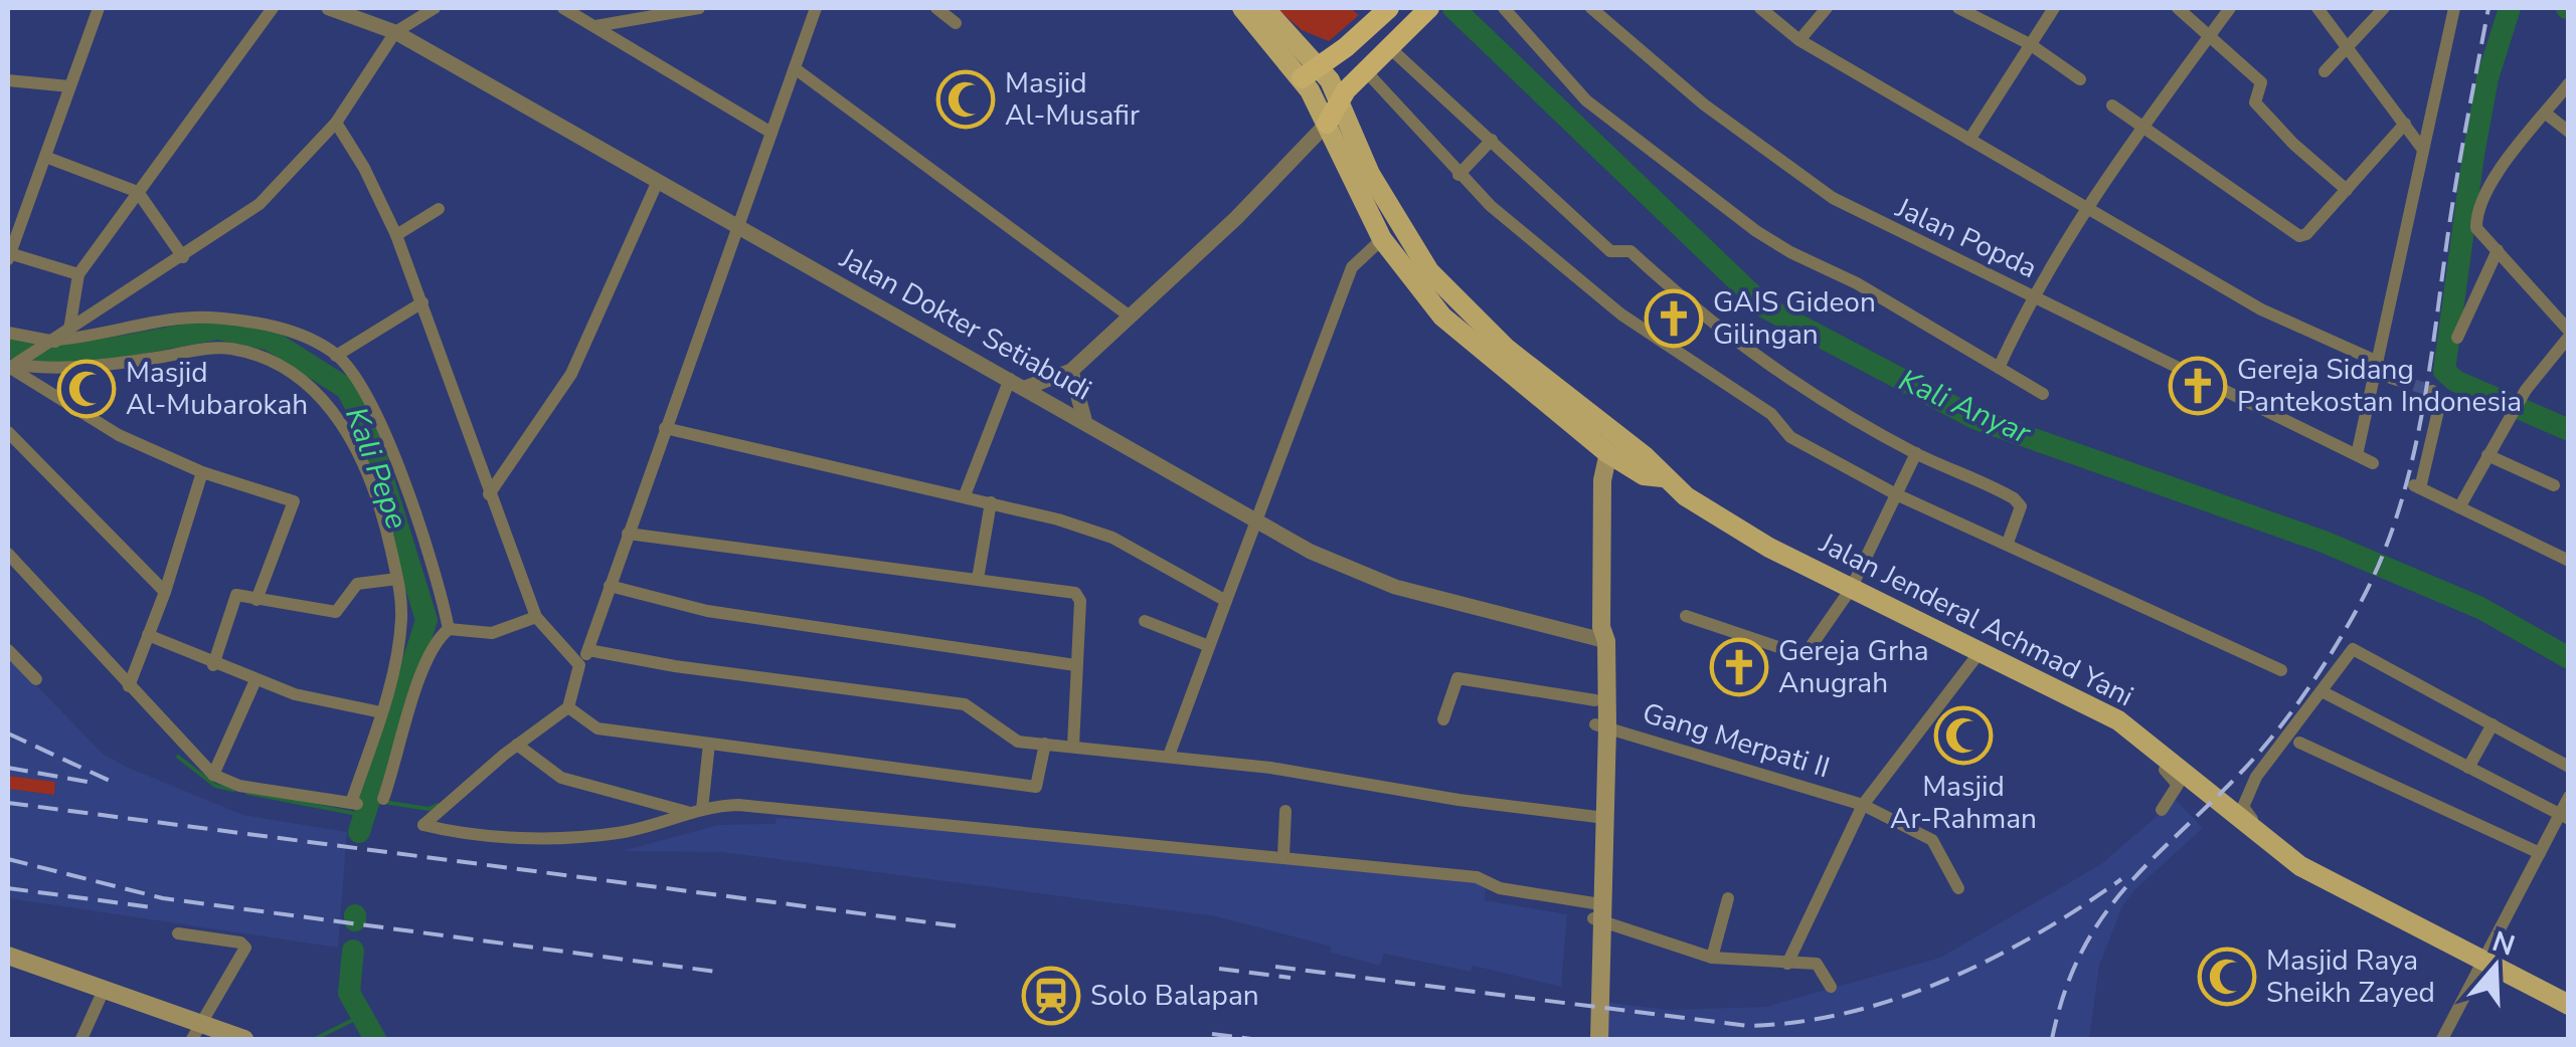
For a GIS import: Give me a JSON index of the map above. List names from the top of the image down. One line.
{"streets":{"main road":["Jalan Jenderal Achmad Yani"],"street":["Jalan Popda","Jalan Dokter Setiabudi","Gang Merpati II"]},"water":["Kali Anyar","Kali Pepe"],"places":{"mosque":["Masjid Al-Musafir","Masjid Al-Mubarokah","Masjid Ar-Rahman","Masjid Raya Sheikh Zayed"],"church":["GAIS Gideon Gilingan","Gereja Sidang Pantekostan Indonesia","Gereja Grha Anugrah"],"station":["Solo Balapan"]},"north":"top"}
